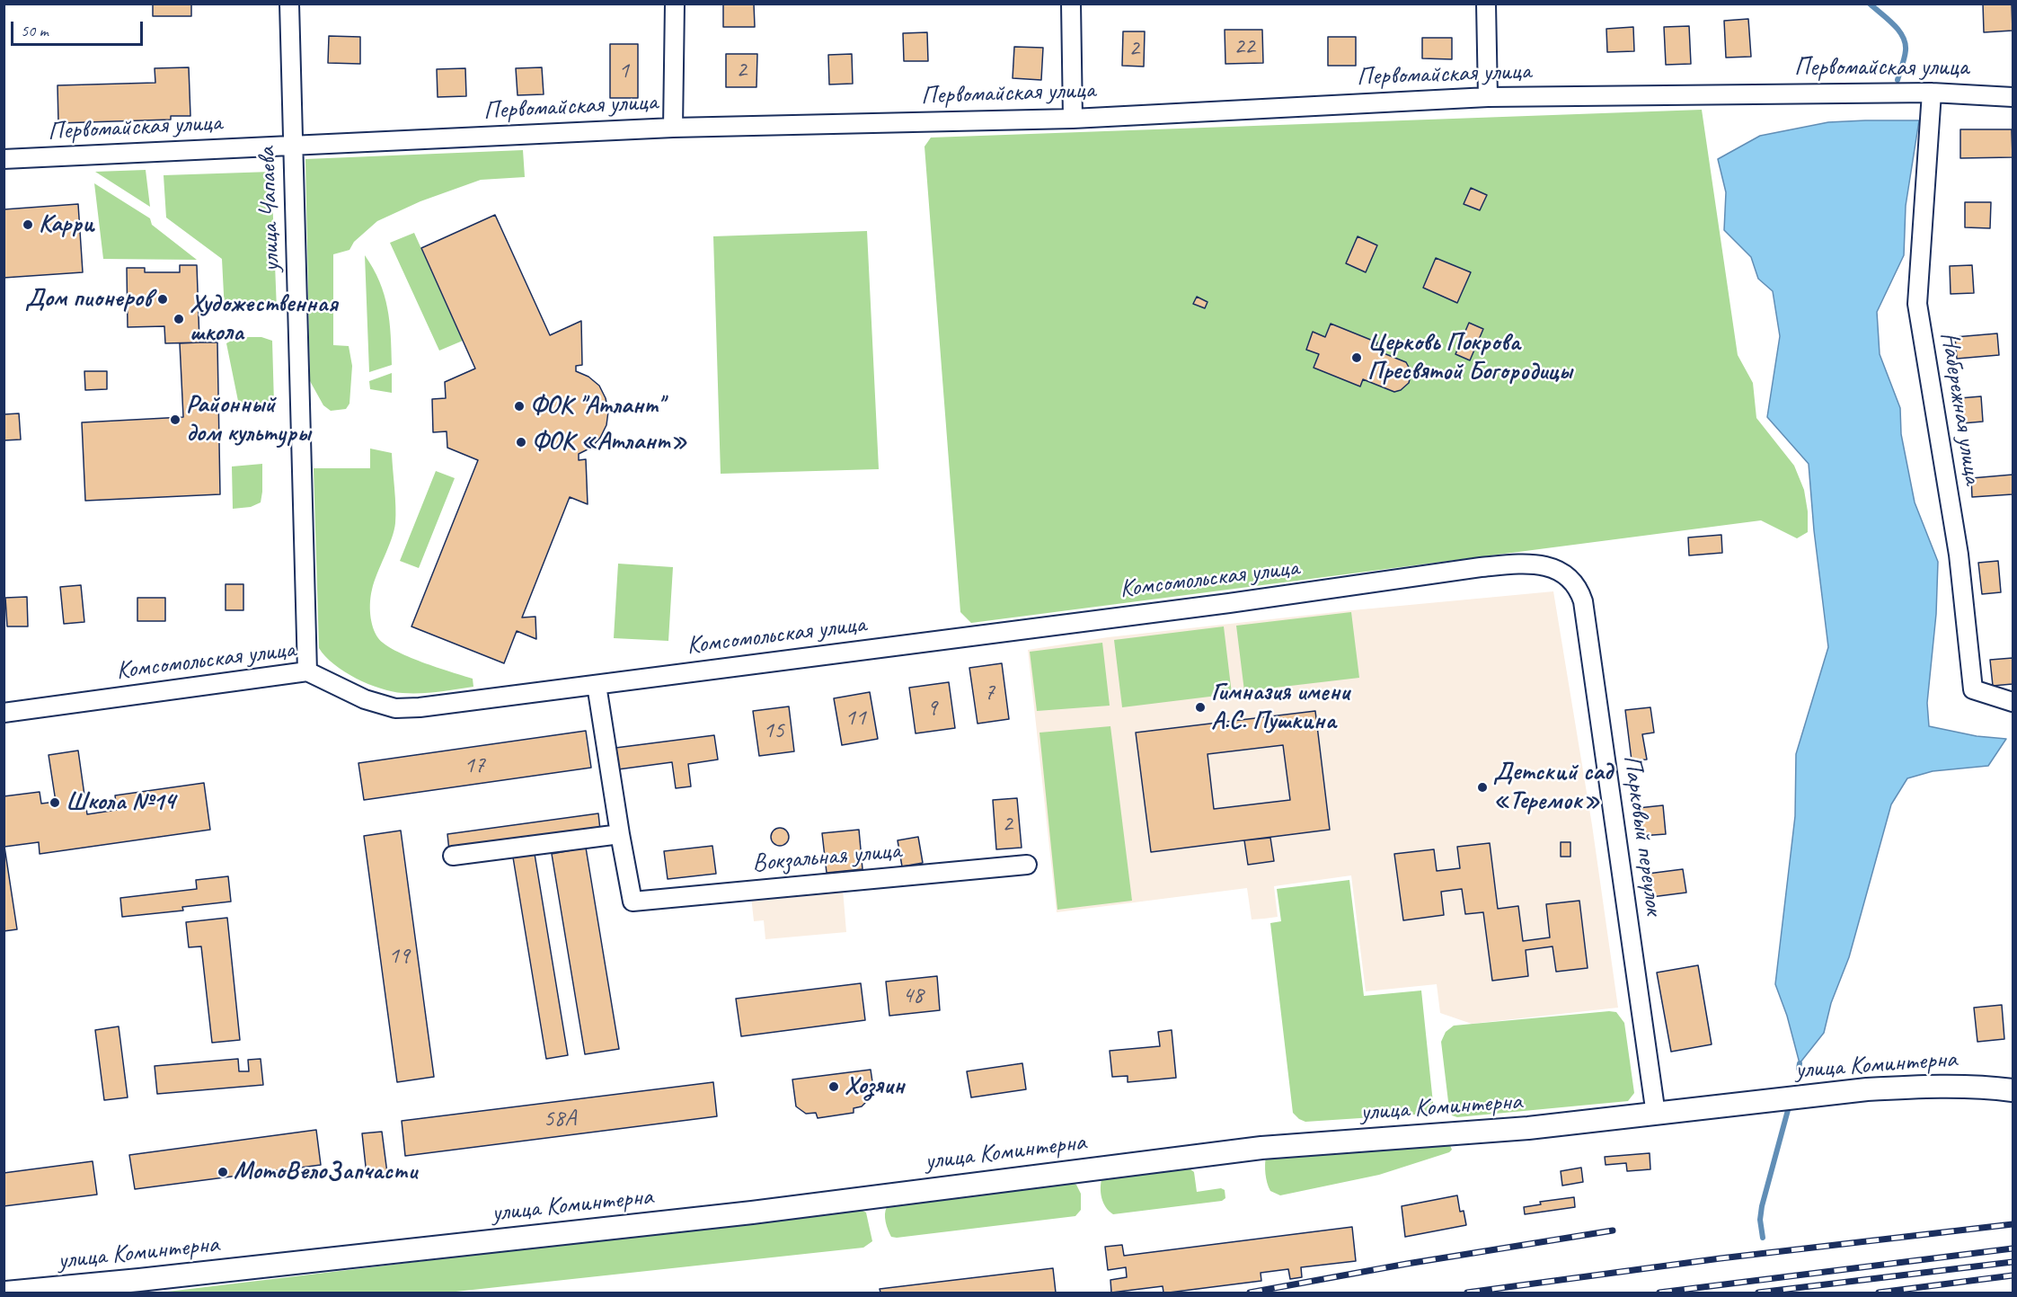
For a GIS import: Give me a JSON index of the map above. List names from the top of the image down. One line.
{"streets":{"street":["Первомайская улица","улица Чапаева","Набережная улица","Комсомольская улица","Парковый переулок","Вокзальная улица","улица Коминтерна"]},"crossings":[["Первомайская улица","улица Чапаева"],["Первомайская улица","Набережная улица"],["улица Чапаева","Комсомольская улица"],["Комсомольская улица","Парковый переулок"],["Парковый переулок","улица Коминтерна"]],"places":["Карри","Дом пионеров","Художественная школа","Церковь Покрова Пресвятой Богородицы","ФОК \"Атлант\"","Районный дом культуры","ФОК «Атлант»","Гимназия имени А.С. Пушкина","Детский сад «Теремок»","Школа №14","Хозяин","МотоВелоЗапчасти"],"house_numbers":["22","2","2","1","7","9","11","15","17","2","19","48","58А"],"scale_bar":"50 m"}
